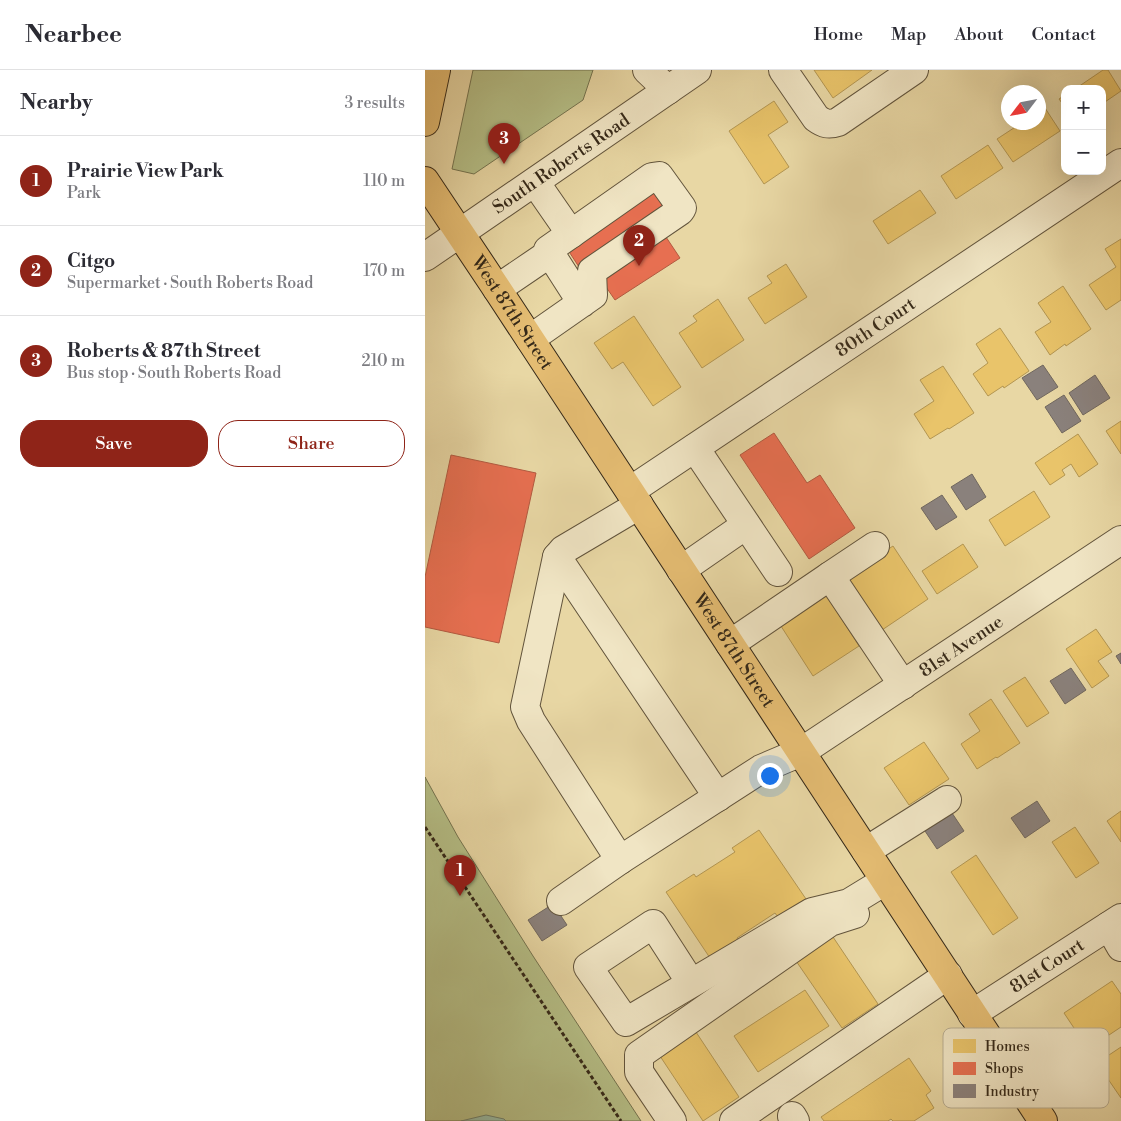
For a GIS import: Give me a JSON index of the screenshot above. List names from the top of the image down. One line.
{"streets":{"main road":["West 87th Street"],"street":["South Roberts Road","80th Court","81st Avenue","81st Court"]},"crossings":[["South Roberts Road","West 87th Street"],["West 87th Street","80th Court"],["West 87th Street","81st Avenue"],["West 87th Street","81st Court"]],"legend":["Homes","Shops","Industry"],"north":"bottom left","page":{"header":"Nearbee","nav":["Home","Map","About","Contact"],"heading":["Nearby","3 results"],"map_buttons":["+","−"],"pins":["3","2","1"],"list":[{"mark":"1","name":"Prairie View Park","note":"Park","value":"110 m"},{"mark":"2","name":"Citgo","note":"Supermarket · South Roberts Road","value":"170 m"},{"mark":"3","name":"Roberts & 87th Street","note":"Bus stop · South Roberts Road","value":"210 m"}],"buttons":["Save","Share"]}}
